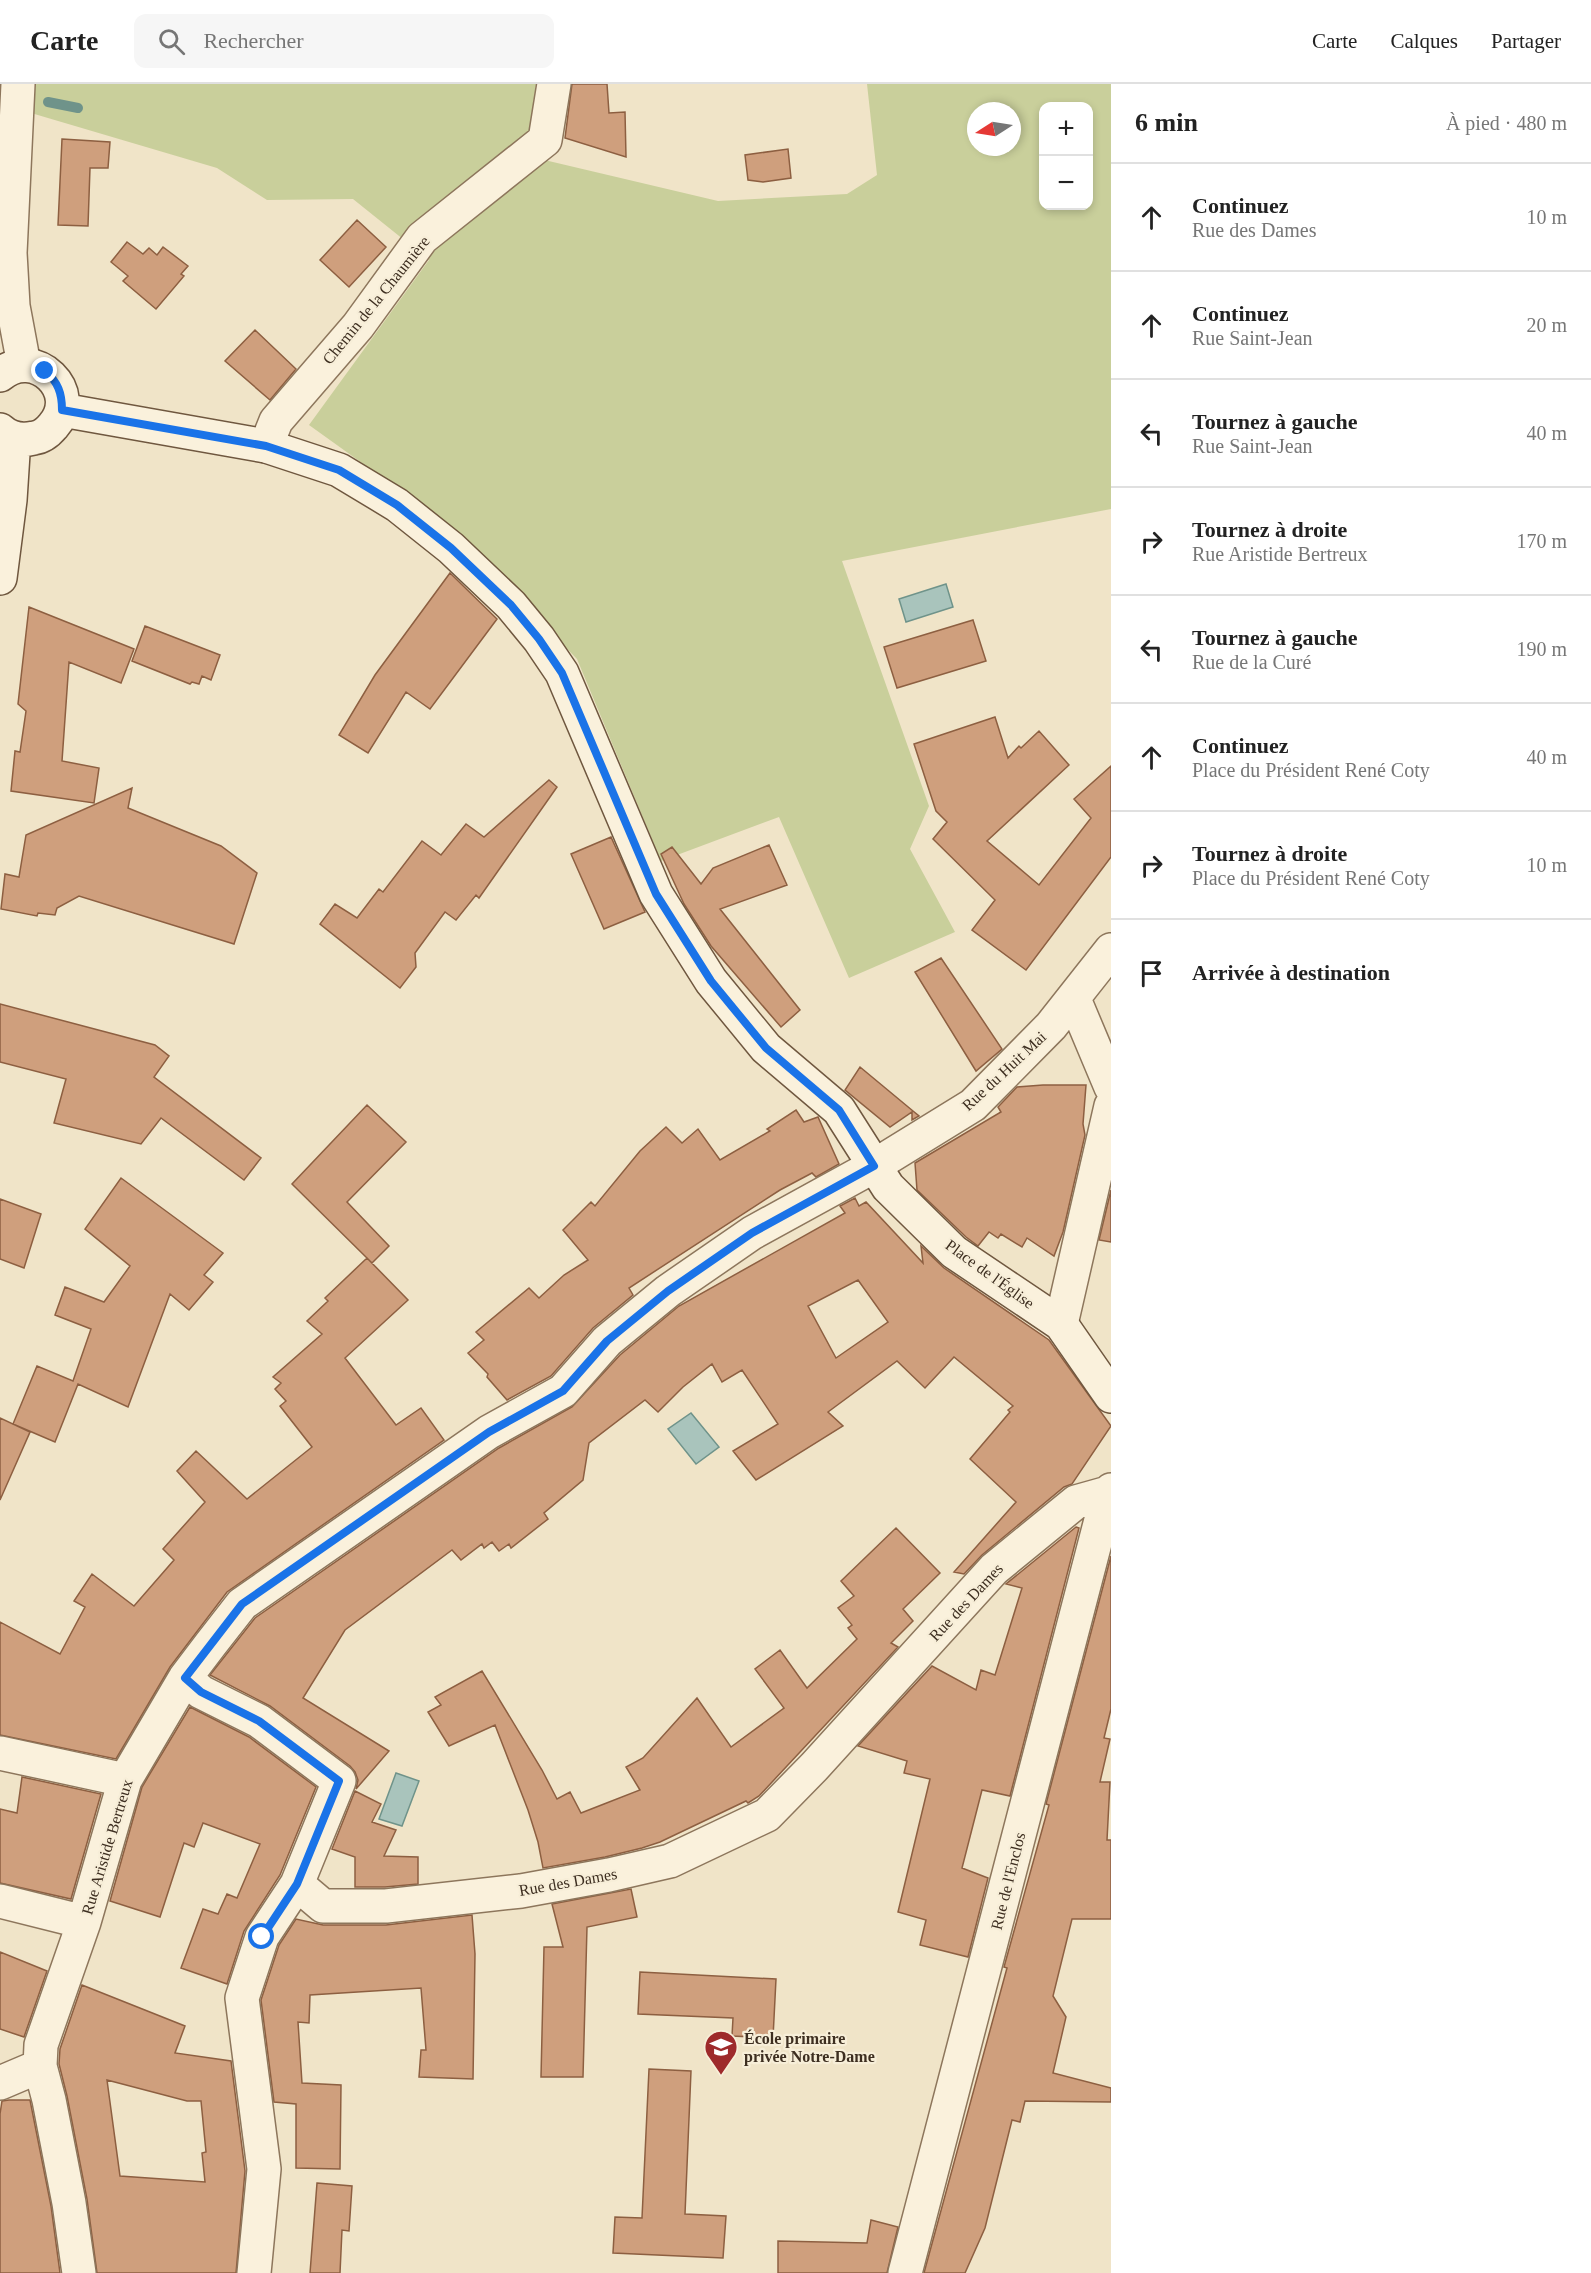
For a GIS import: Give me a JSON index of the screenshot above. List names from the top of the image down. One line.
{"streets":{"street":["Chemin de la Chaumière","Rue du Huit Mai","Place de l'Église","Rue des Dames","Rue Aristide Bertreux","Rue de l'Enclos"]},"crossings":[["Chemin de la Chaumière","Place de l'Église"],["Rue du Huit Mai","Place de l'Église"],["Rue du Huit Mai","Rue Aristide Bertreux"],["Place de l'Église","Rue Aristide Bertreux"],["Rue des Dames","Rue de l'Enclos"]],"places":{"school or university":["École primaire privée Notre-Dame"]},"north":"left","page":{"header":"Carte","search":"Rechercher","nav":["Carte","Calques","Partager"],"heading":["6 min","À pied · 480 m"],"map_buttons":["+","−"],"list":[["Continuez","Rue des Dames","10 m"],["Continuez","Rue Saint-Jean","20 m"],["Tournez à gauche","Rue Saint-Jean","40 m"],["Tournez à droite","Rue Aristide Bertreux","170 m"],["Tournez à gauche","Rue de la Curé","190 m"],["Continuez","Place du Président René Coty","40 m"],["Tournez à droite","Place du Président René Coty","10 m"],"Arrivée à destination"]}}
